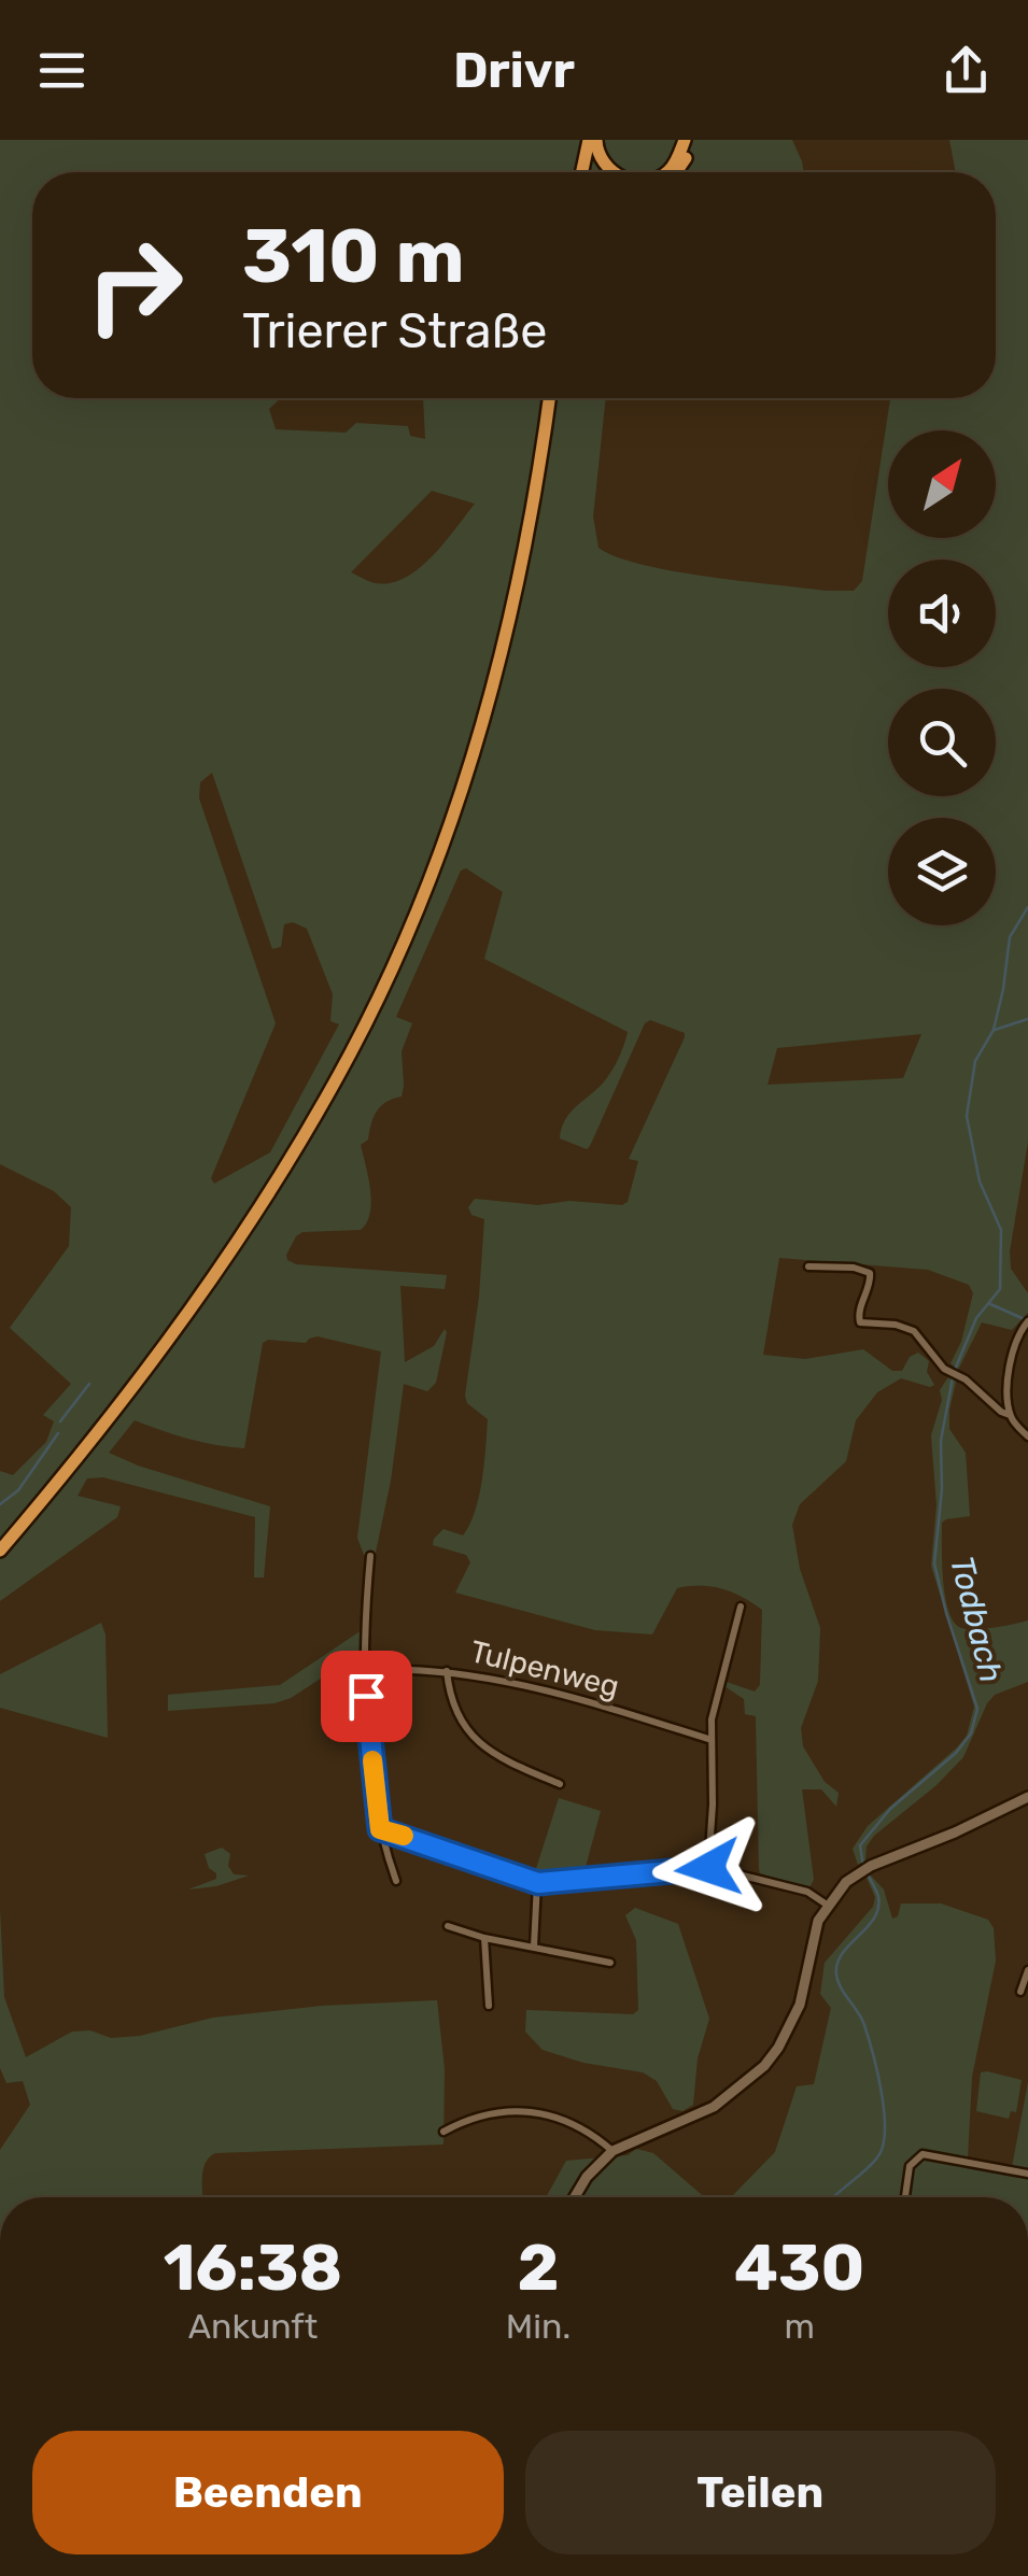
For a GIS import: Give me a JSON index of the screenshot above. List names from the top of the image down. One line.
{"streets":{"street":["Tulpenweg"]},"water":["Todbach"],"north":"top right","page":{"header":"Drivr","turn":["310 m","Trierer Straße"],"eta":["16:38","Ankunft","2","Min.","430","m"],"buttons":["Beenden","Teilen"]}}
